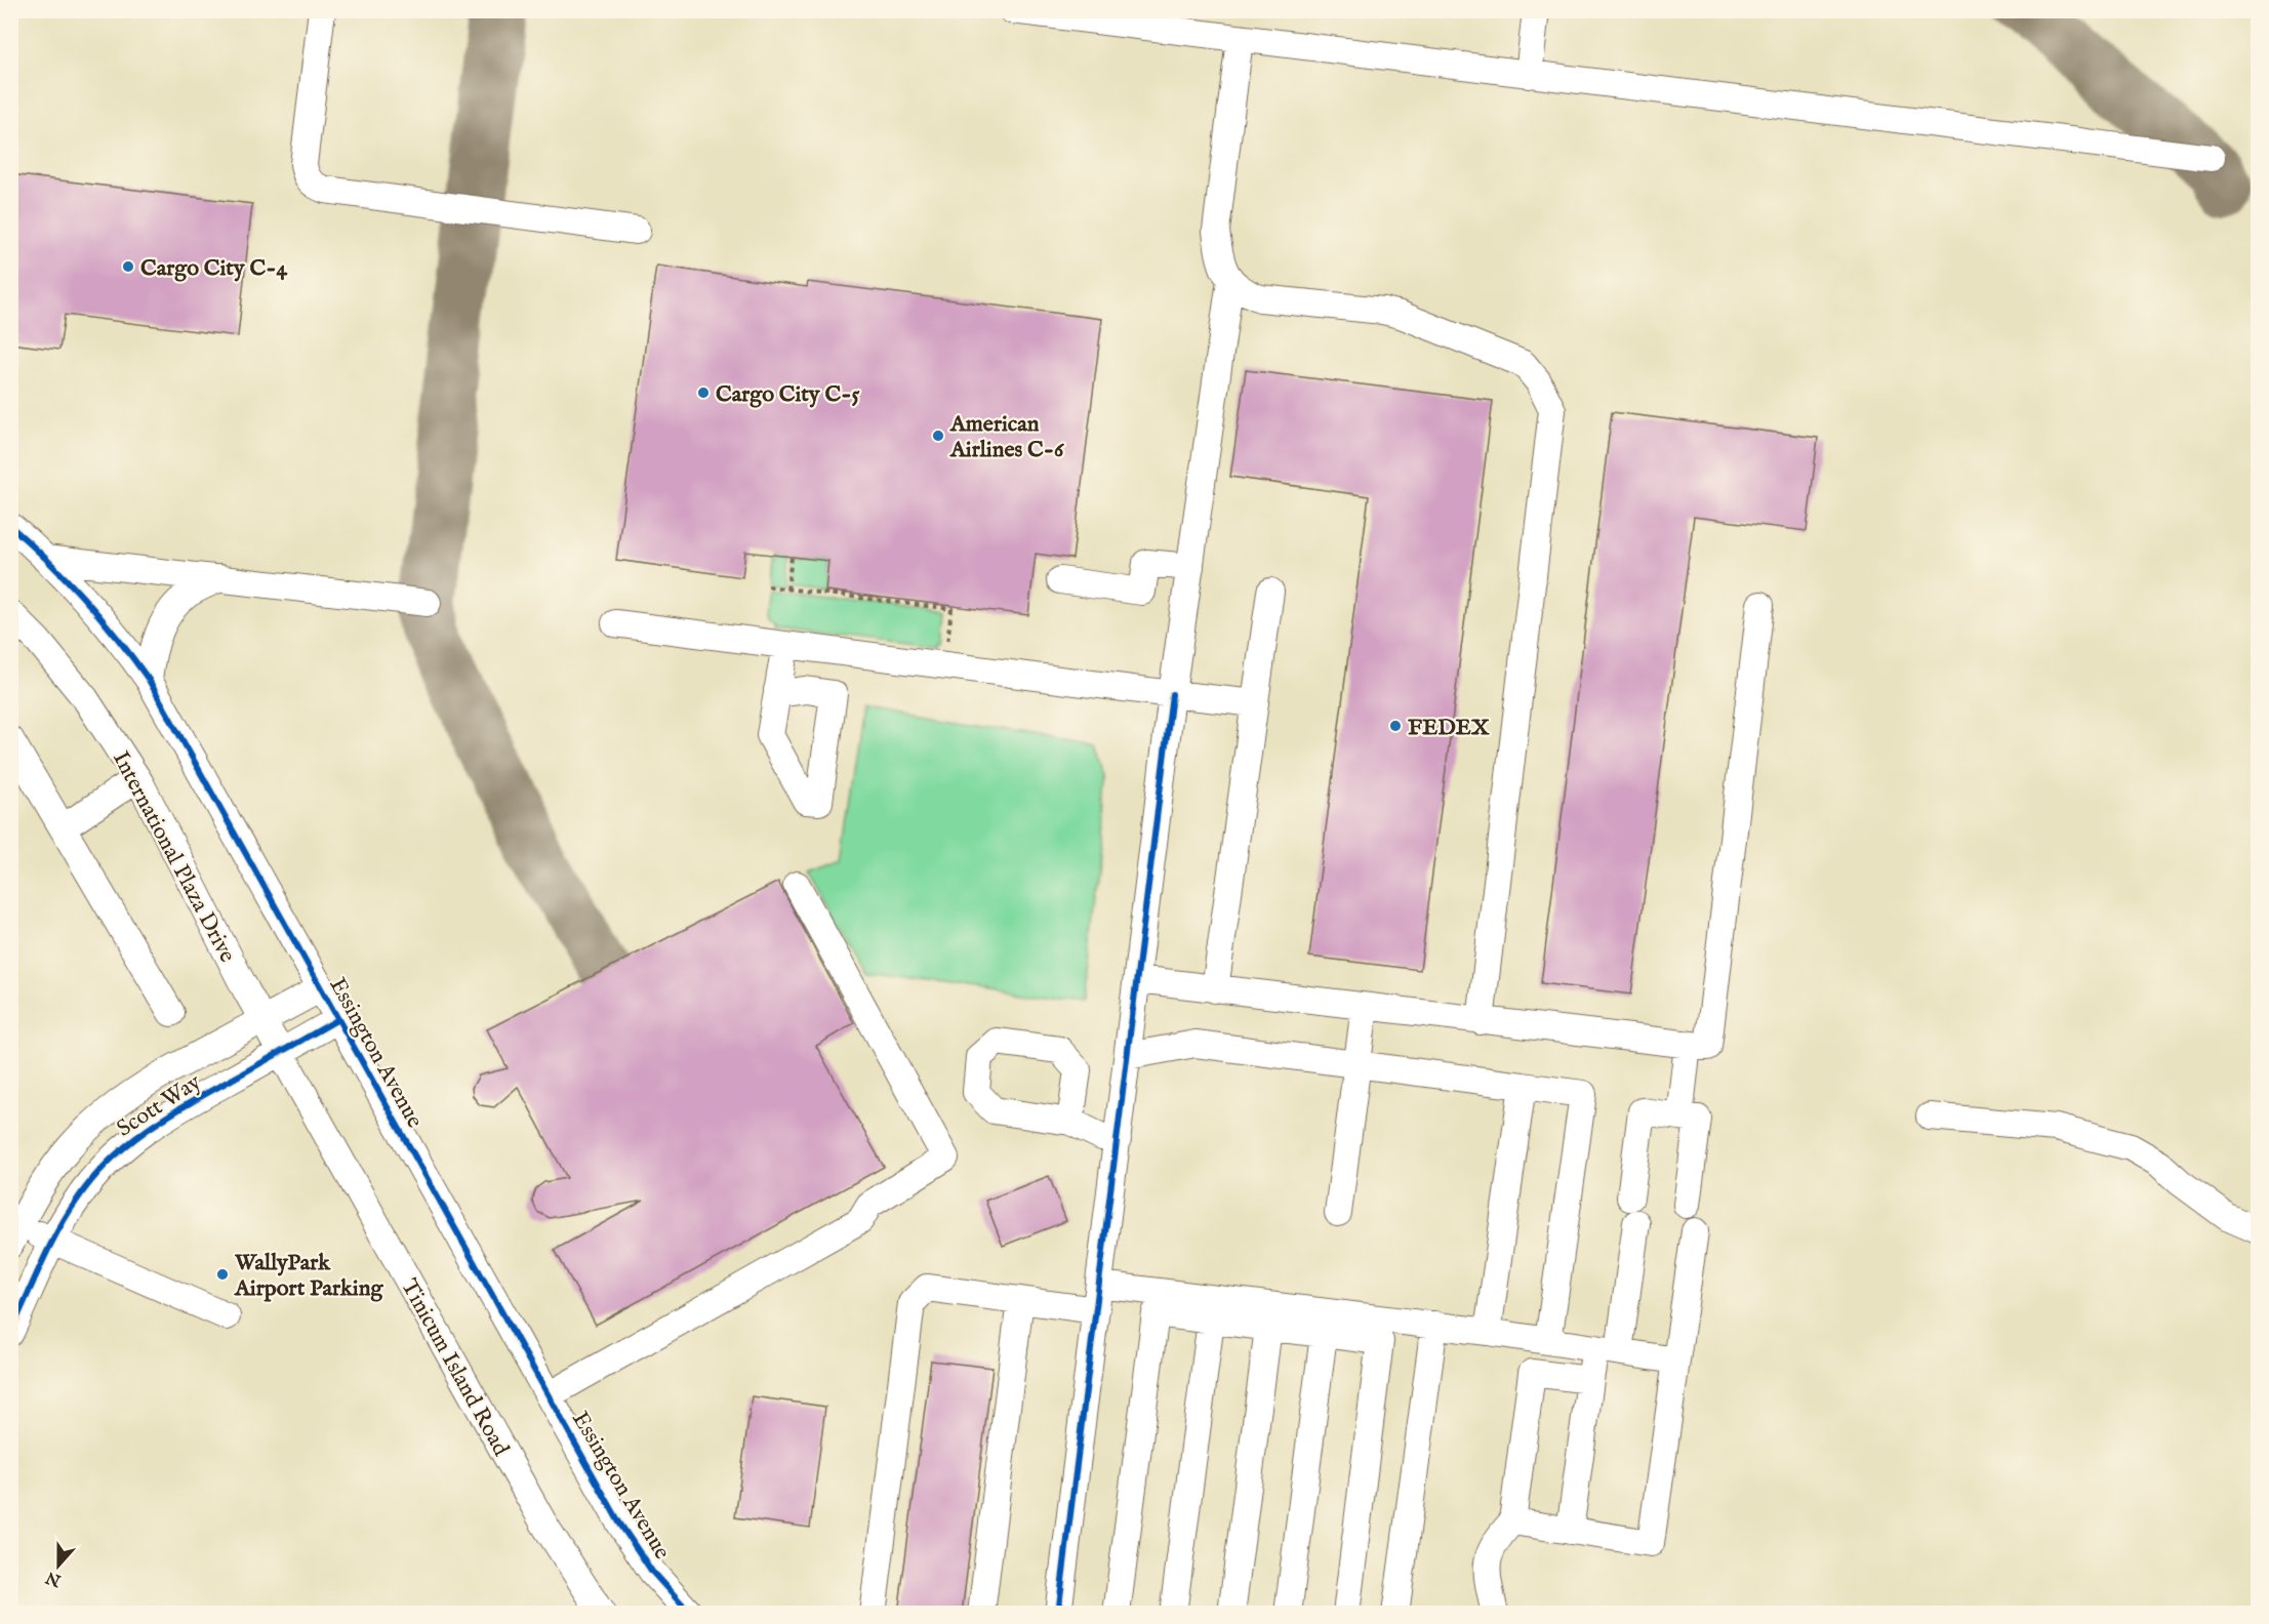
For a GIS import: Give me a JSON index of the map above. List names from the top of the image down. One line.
{"streets":{"street":["International Plaza Drive","Essington Avenue","Scott Way","Tinicum Island Road"]},"crossings":[["International Plaza Drive","Scott Way"],["International Plaza Drive","Tinicum Island Road"],["Essington Avenue","Scott Way"],["Scott Way","Tinicum Island Road"]],"places":["Cargo City C-4","Cargo City C-5","American Airlines C-6","FEDEX","WallyPark Airport Parking"],"north":"bottom"}
